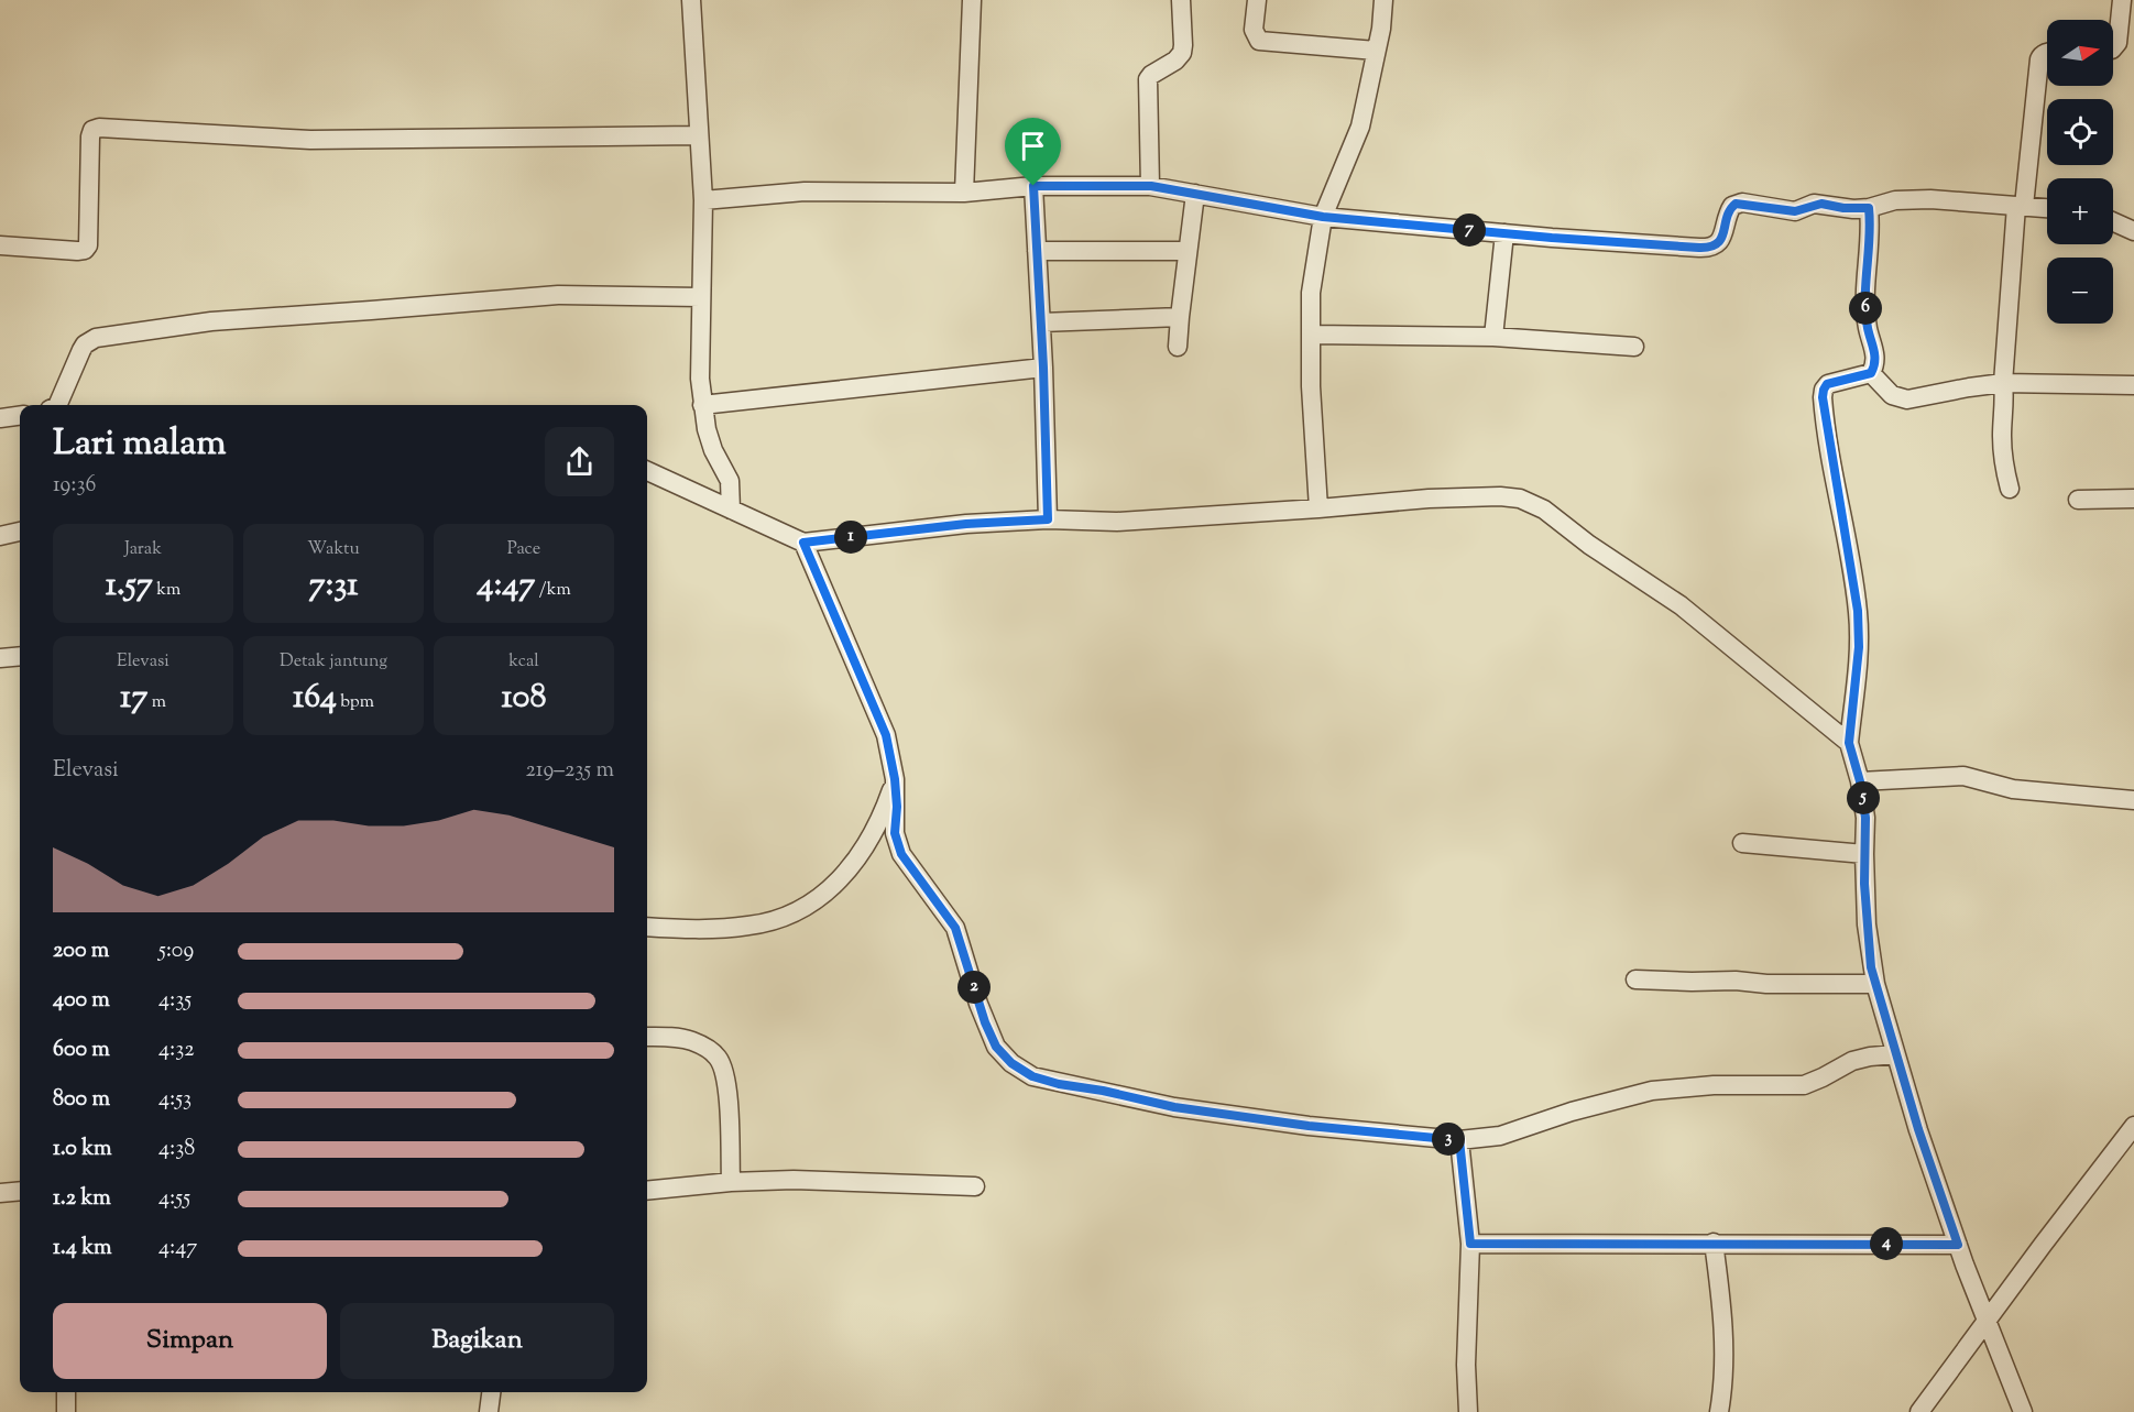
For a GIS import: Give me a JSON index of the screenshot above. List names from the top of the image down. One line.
{"north":"right","page":{"map_buttons":["+","−"],"pins":["7","6","1","5","2","3","4"],"heading":["Lari malam","19:36"],"stats":[["Jarak","1.57 km"],["Waktu","7:31"],["Pace","4:47 /km"],["Elevasi","17 m"],["Detak jantung","164 bpm"],["kcal","108"]],"chart":["Elevasi","219–235 m"],"list":[{"name":"200 m","note":"5:09"},{"name":"400 m","note":"4:35"},{"name":"600 m","note":"4:32"},{"name":"800 m","note":"4:53"},{"name":"1.0 km","note":"4:38"},{"name":"1.2 km","note":"4:55"},{"name":"1.4 km","note":"4:47"}],"buttons":["Simpan","Bagikan"]}}
